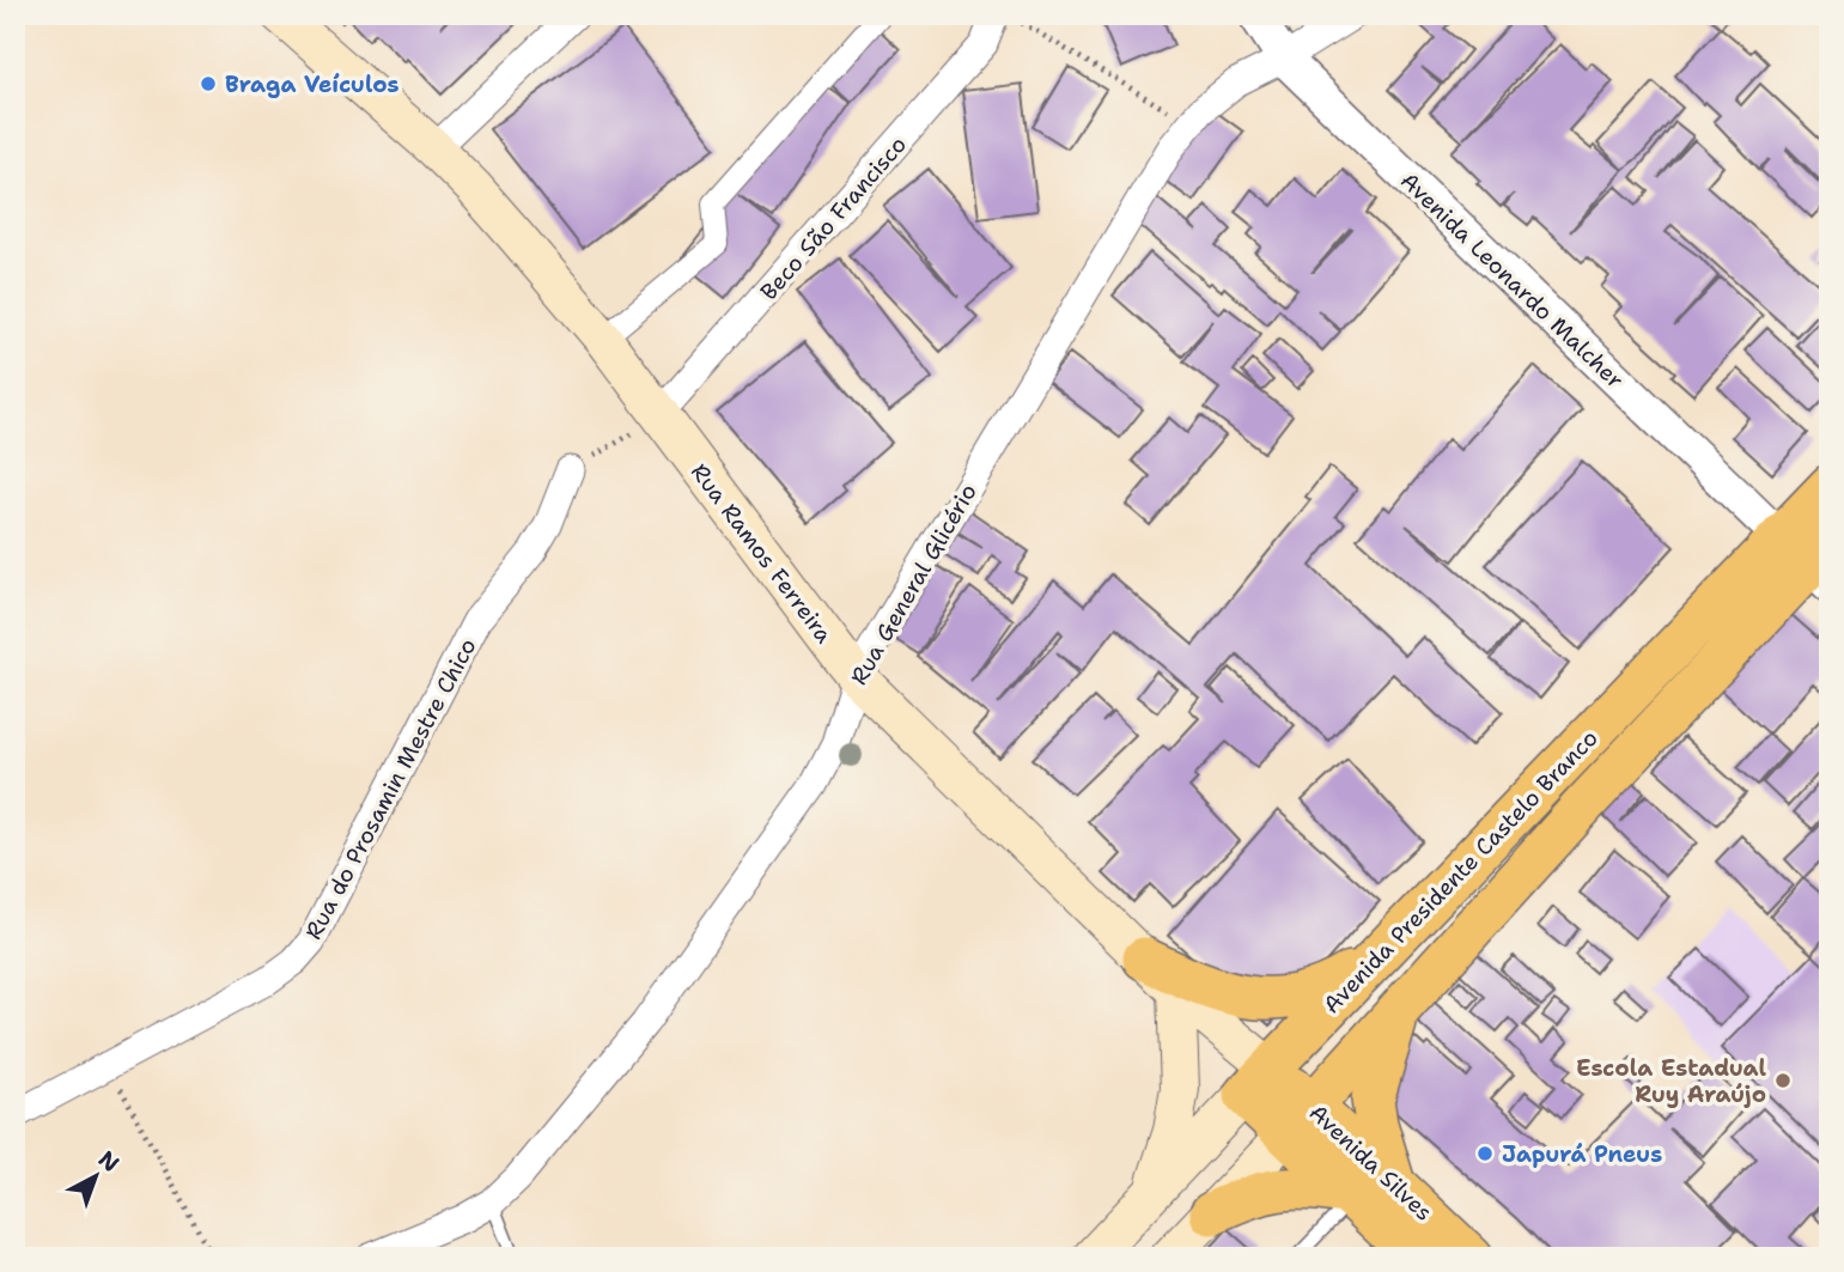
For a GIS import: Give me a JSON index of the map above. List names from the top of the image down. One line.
{"streets":{"main road":["Rua Ramos Ferreira","Avenida Presidente Castelo Branco","Avenida Silves"],"street":["Beco São Francisco","Avenida Leonardo Malcher","Rua General Glicério","Rua do Prosamin Mestre Chico"]},"crossings":[["Beco São Francisco","Rua Ramos Ferreira"],["Avenida Leonardo Malcher","Rua General Glicério"],["Avenida Leonardo Malcher","Avenida Presidente Castelo Branco"],["Rua Ramos Ferreira","Rua General Glicério"],["Rua Ramos Ferreira","Avenida Presidente Castelo Branco"],["Rua Ramos Ferreira","Avenida Silves"],["Avenida Presidente Castelo Branco","Avenida Silves"]],"places":["Braga Veículos","Escola Estadual Ruy Araújo","Japurá Pneus"],"north":"top right"}
